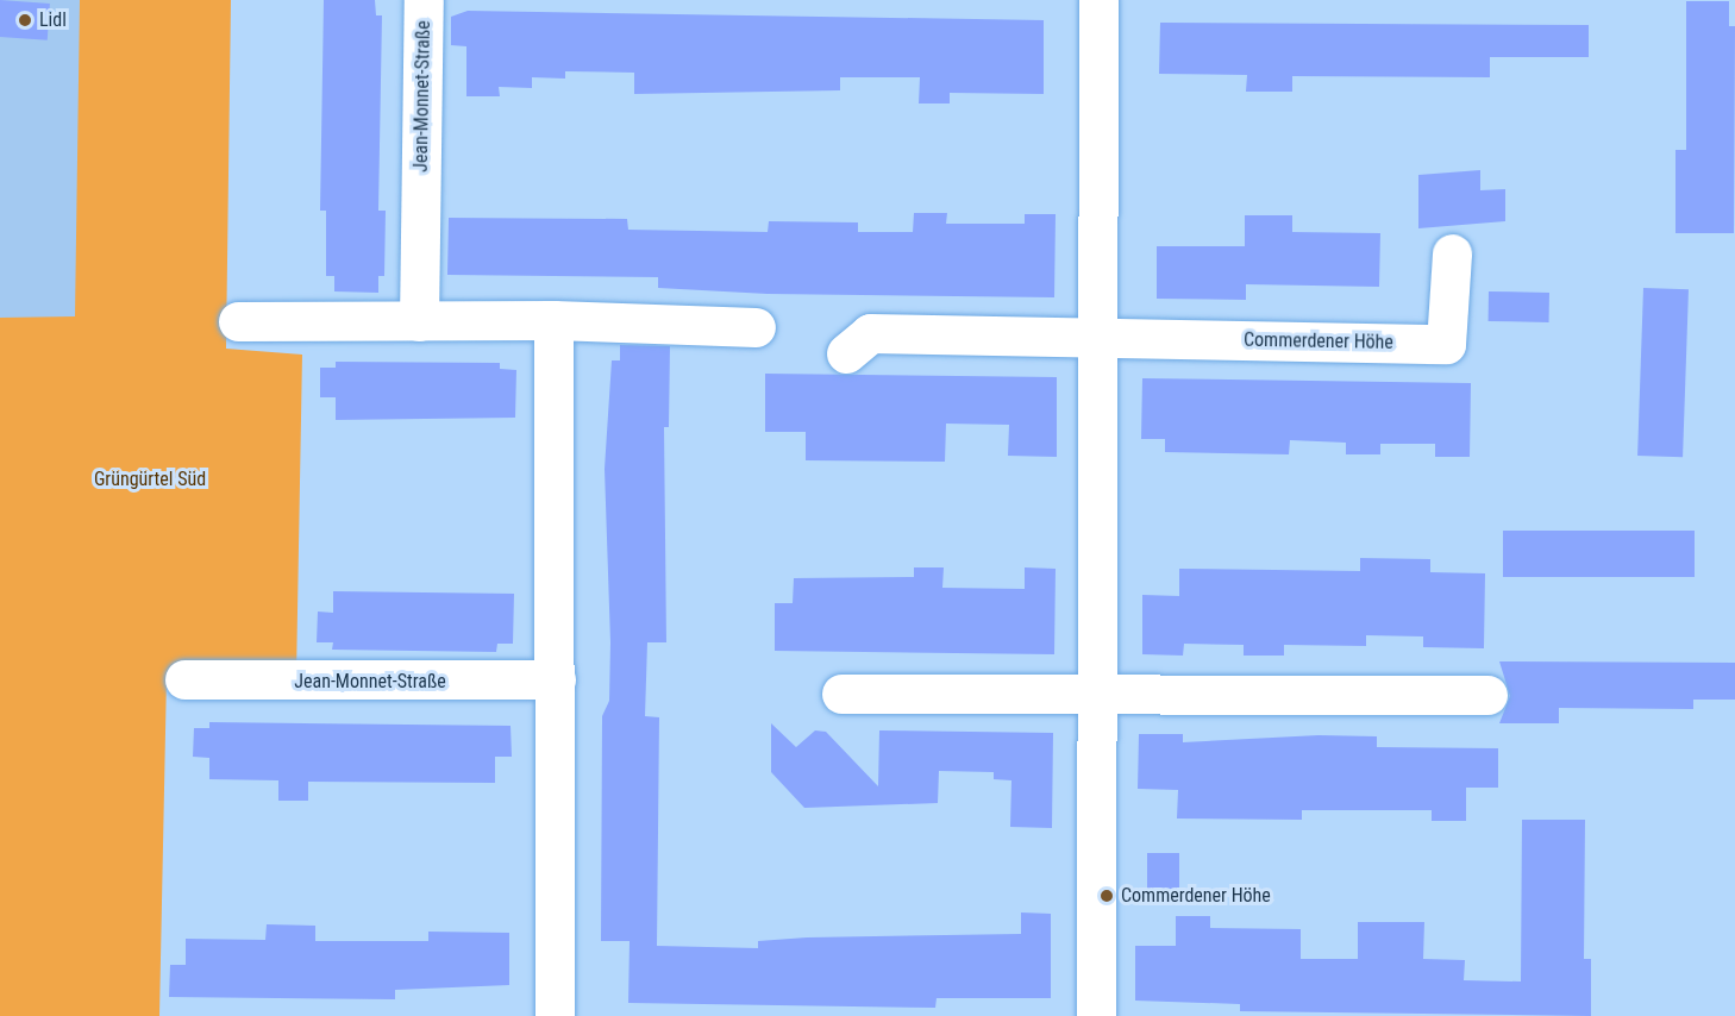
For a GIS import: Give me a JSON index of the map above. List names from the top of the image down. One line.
{"streets":{"street":["Jean-Monnet-Straße","Commerdener Höhe"]},"parks":["Grüngürtel Süd"],"places":["Lidl","Commerdener Höhe"]}
